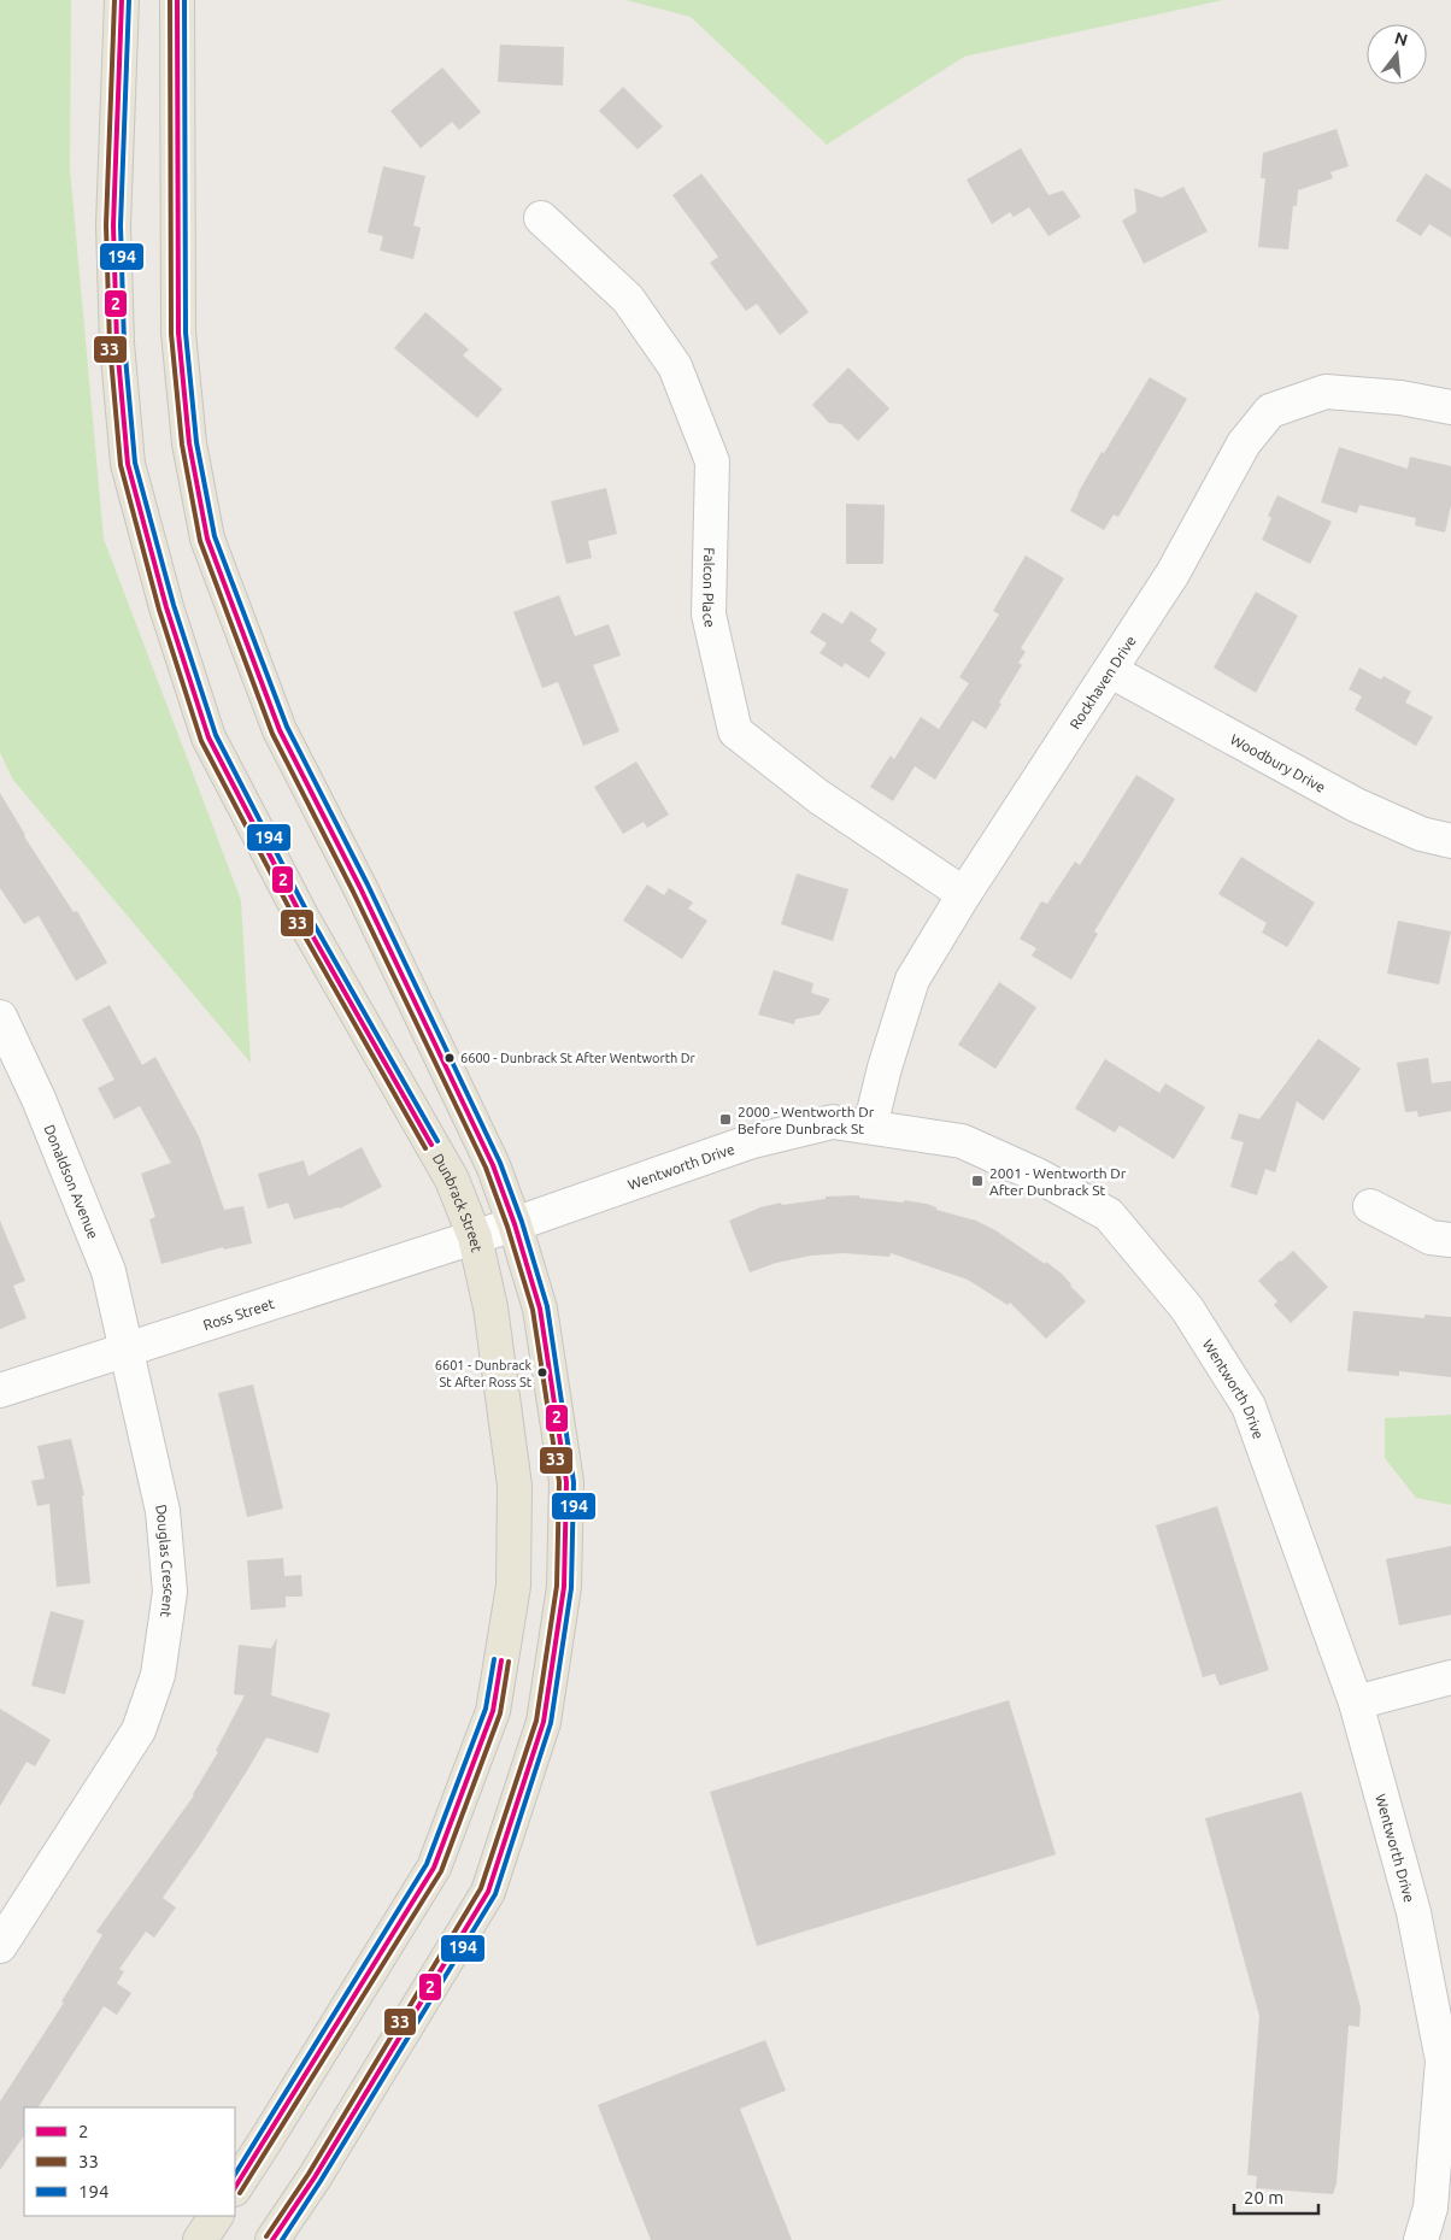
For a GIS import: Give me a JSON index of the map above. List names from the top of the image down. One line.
{"streets":{"main road":["Dunbrack Street"],"street":["Falcon Place","Rockhaven Drive","Woodbury Drive","Wentworth Drive","Donaldson Avenue","Ross Street","Douglas Crescent"]},"crossings":[["Falcon Place","Rockhaven Drive"],["Rockhaven Drive","Woodbury Drive"],["Rockhaven Drive","Wentworth Drive"],["Wentworth Drive","Dunbrack Street"],["Wentworth Drive","Ross Street"],["Donaldson Avenue","Ross Street"],["Donaldson Avenue","Douglas Crescent"],["Dunbrack Street","Ross Street"],["Ross Street","Douglas Crescent"]],"places":{"other":["6600 - Dunbrack St After Wentworth Dr","6601 - Dunbrack St After Ross St"],"transit":["2000 - Wentworth Dr Before Dunbrack St","2001 - Wentworth Dr After Dunbrack St"]},"lines":["transit line 2","transit line 33","transit line 194"],"legend":["2","33","194"],"scale_bar":"20 m","north":"top"}
